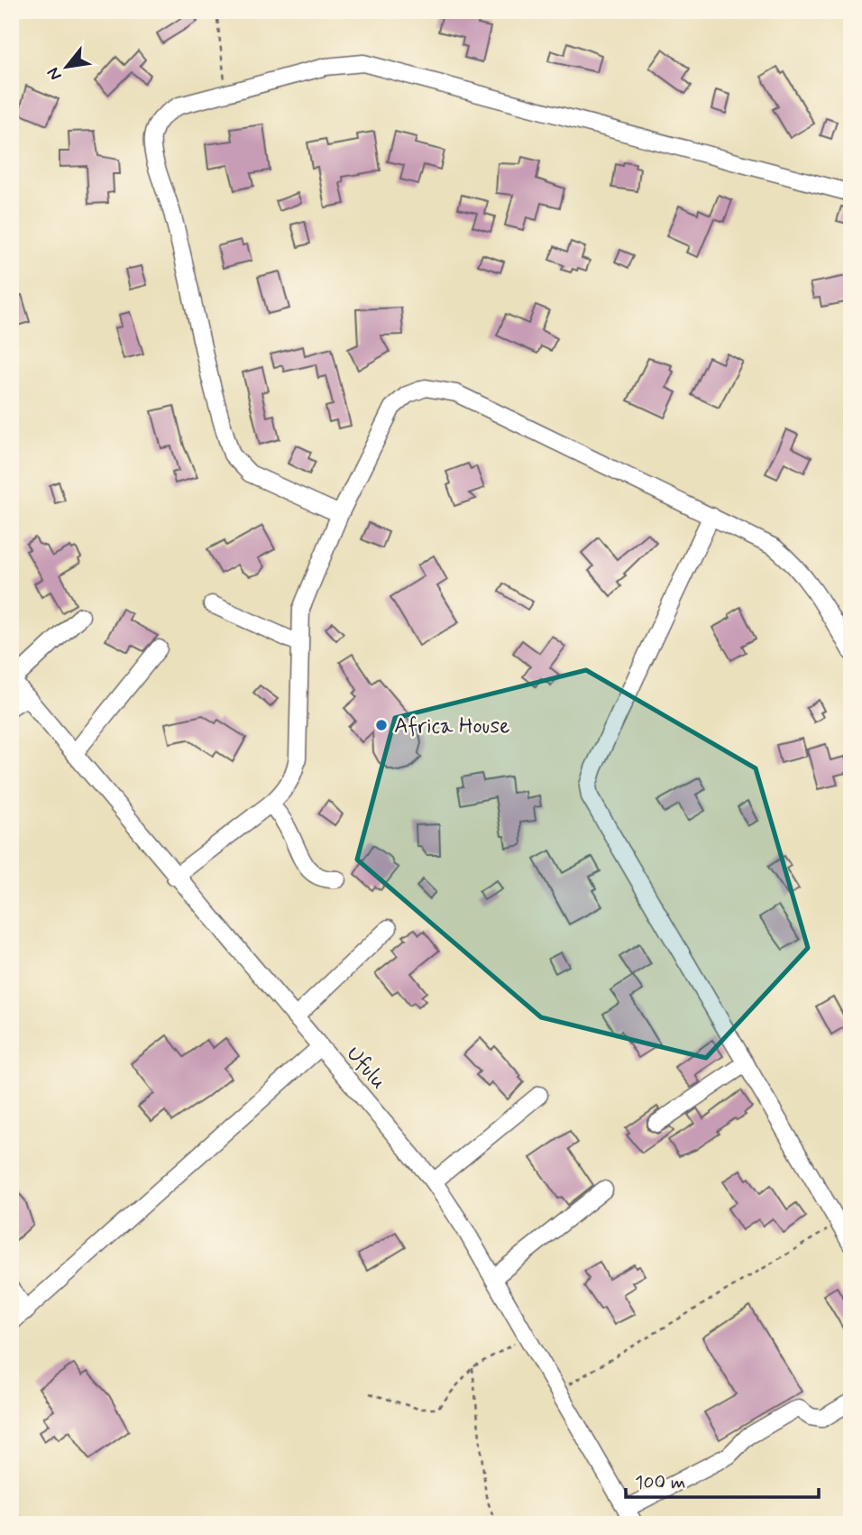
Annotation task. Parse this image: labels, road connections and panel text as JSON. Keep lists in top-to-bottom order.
{
  "streets": {
    "street": ["Ufulu"]
  },
  "places": ["Africa House"],
  "scale_bar": "100 m",
  "north": "bottom left"
}
